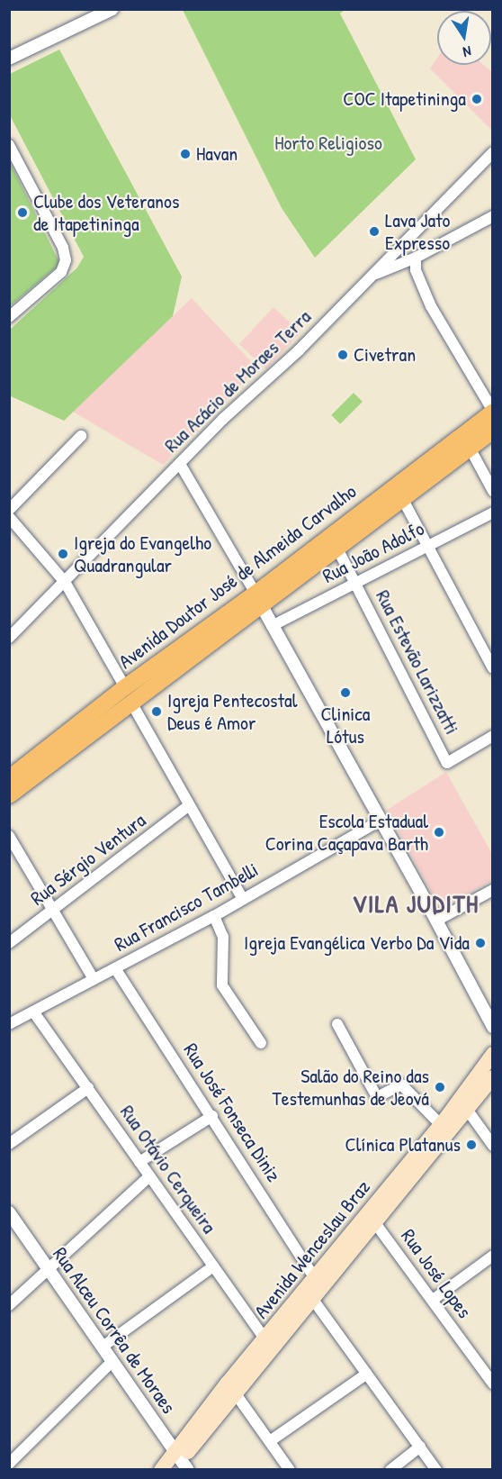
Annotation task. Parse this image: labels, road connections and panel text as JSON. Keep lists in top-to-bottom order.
{
  "streets": {
    "main road": ["Avenida Doutor José de Almeida Carvalho", "Avenida Wenceslau Braz"],
    "street": [
      "Rua Acácio de Moraes Terra",
      "Rua João Adolfo",
      "Rua Estevão Larizzatti",
      "Rua Sérgio Ventura",
      "Rua Francisco Tambelli",
      "Rua José Fonseca Diniz",
      "Rua Otávio Cerqueira",
      "Rua José Lopes",
      "Rua Alceu Corrêa de Moraes"
    ]
  },
  "crossings": [
    ["Rua João Adolfo", "Rua Estevão Larizzatti"],
    ["Avenida Doutor José de Almeida Carvalho", "Rua Estevão Larizzatti"],
    ["Rua Francisco Tambelli", "Rua José Fonseca Diniz"],
    ["Rua Francisco Tambelli", "Rua Otávio Cerqueira"],
    ["Rua José Fonseca Diniz", "Avenida Wenceslau Braz"],
    ["Rua Otávio Cerqueira", "Avenida Wenceslau Braz"],
    ["Avenida Wenceslau Braz", "Rua José Lopes"],
    ["Avenida Wenceslau Braz", "Rua Alceu Corrêa de Moraes"]
  ],
  "districts": ["VILA JUDITH"],
  "parks": ["Horto Religioso"],
  "places": [
    "COC Itapetininga",
    "Havan",
    "Clube dos Veteranos de Itapetininga",
    "Lava Jato Expresso",
    "Civetran",
    "Igreja do Evangelho Quadrangular",
    "Clinica Lótus",
    "Igreja Pentecostal Deus é Amor",
    "Escola Estadual Corina Caçapava Barth",
    "Igreja Evangélica Verbo Da Vida",
    "Salão do Reino das Testemunhas de Jeová",
    "Clínica Platanus"
  ],
  "north": "bottom"
}
